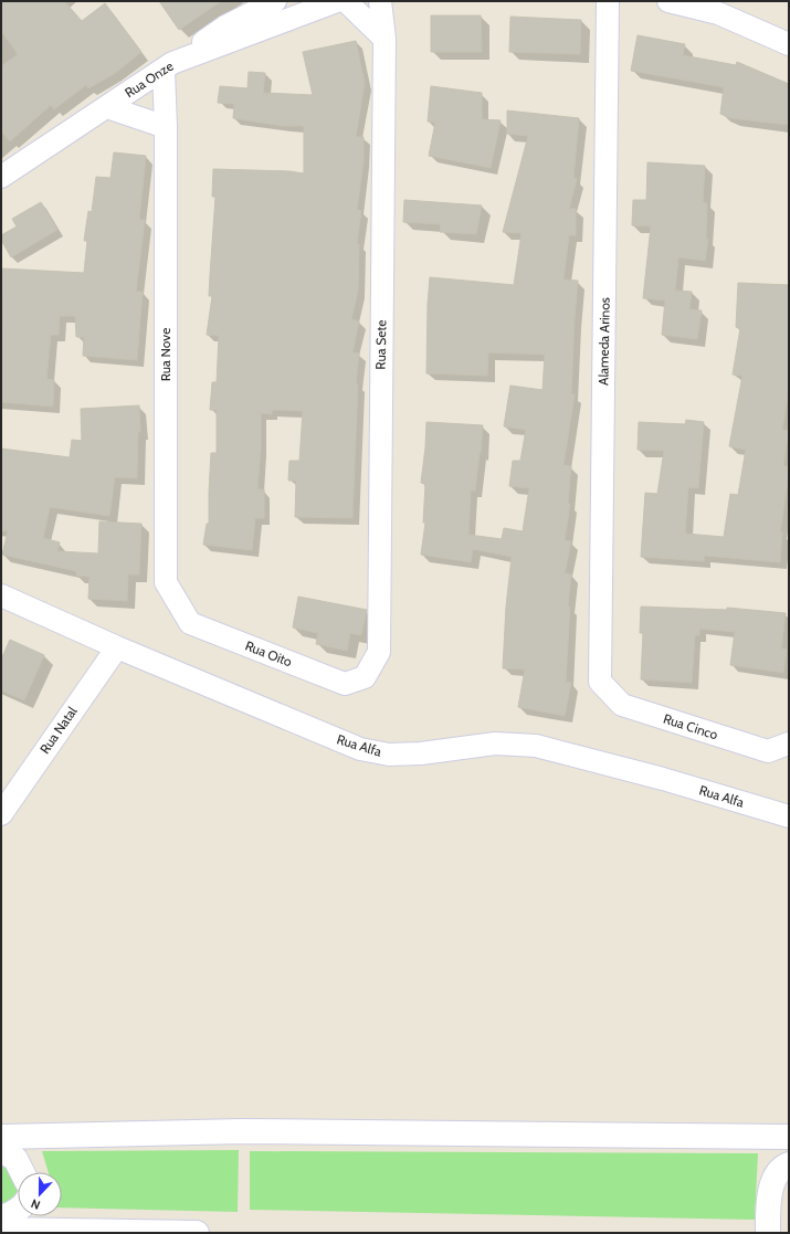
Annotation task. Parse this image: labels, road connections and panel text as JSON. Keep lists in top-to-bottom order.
{
  "streets": {
    "street": [
      "Rua Onze",
      "Alameda Arinos",
      "Rua Sete",
      "Rua Nove",
      "Rua Oito",
      "Rua Cinco",
      "Rua Natal",
      "Rua Alfa"
    ]
  },
  "crossings": [
    ["Rua Onze", "Rua Nove"],
    ["Alameda Arinos", "Rua Cinco"],
    ["Rua Sete", "Rua Oito"],
    ["Rua Nove", "Rua Oito"],
    ["Rua Natal", "Rua Alfa"]
  ],
  "north": "bottom"
}
